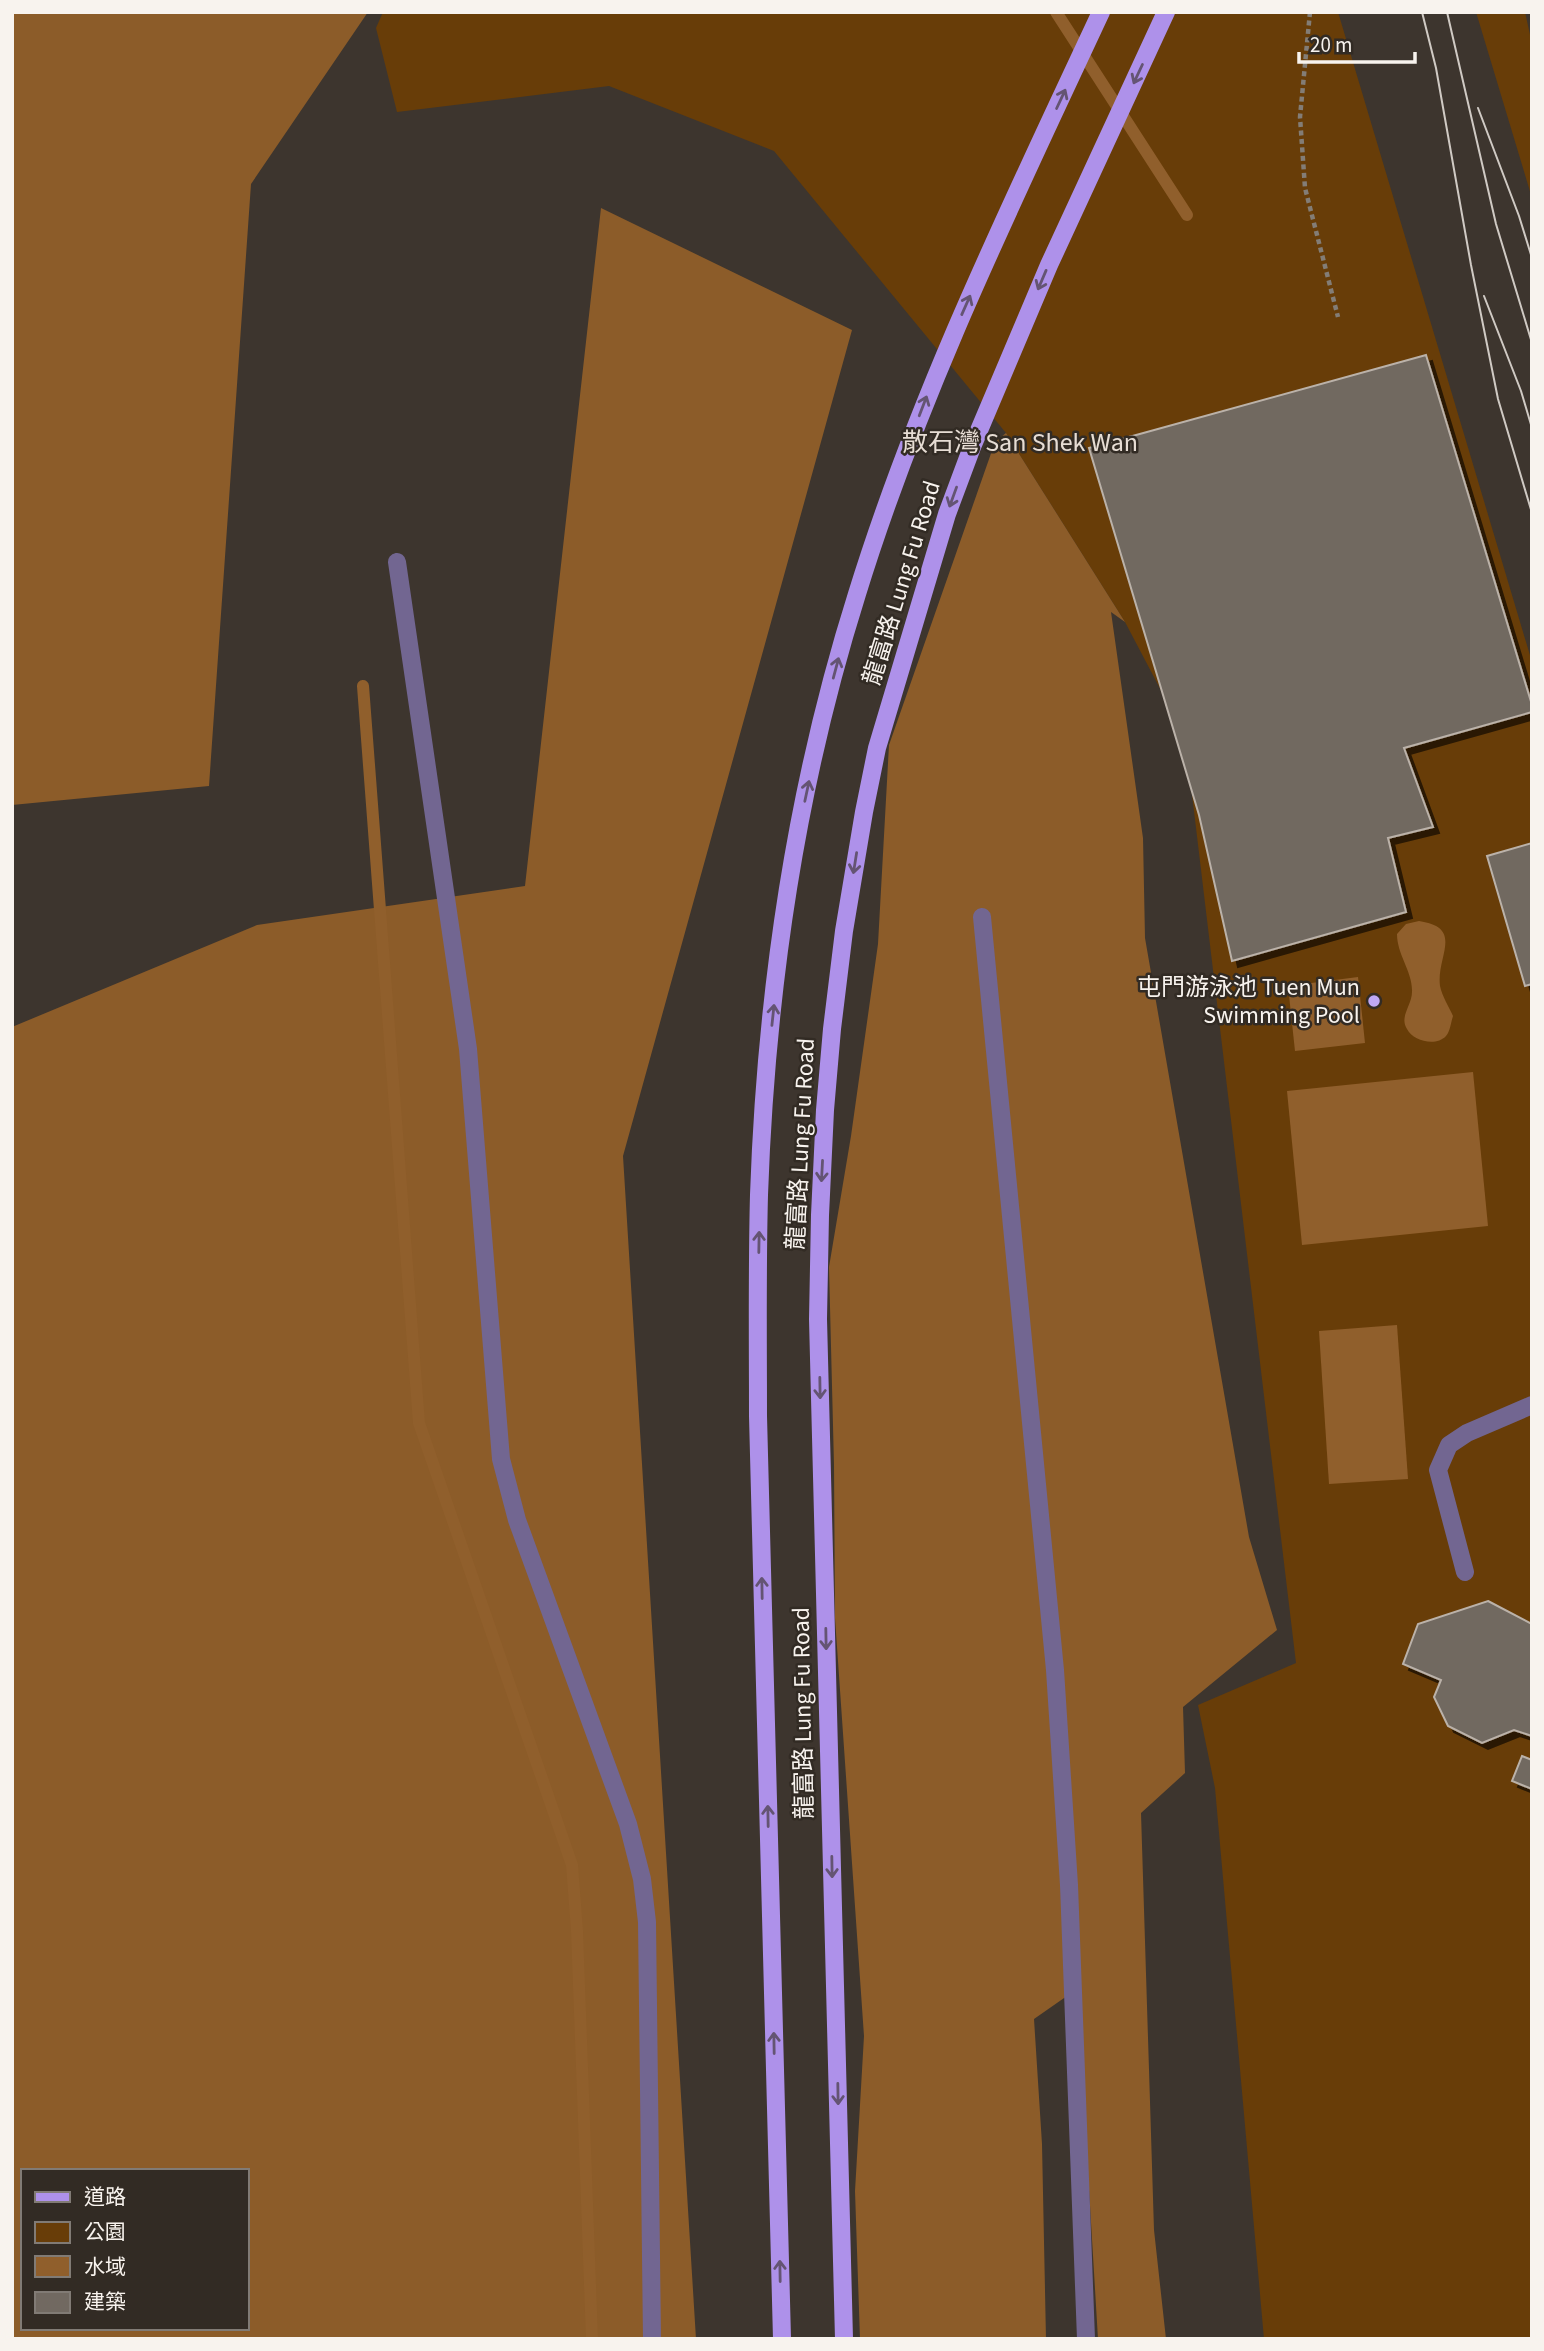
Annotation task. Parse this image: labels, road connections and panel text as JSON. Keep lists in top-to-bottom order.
{
  "streets": {
    "main road": ["龍富路 Lung Fu Road"]
  },
  "districts": ["散石灣 San Shek Wan"],
  "places": ["屯門游泳池 Tuen Mun Swimming Pool"],
  "legend": [
    "道路",
    "公園",
    "水域",
    "建築"
  ],
  "scale_bar": "20 m"
}
